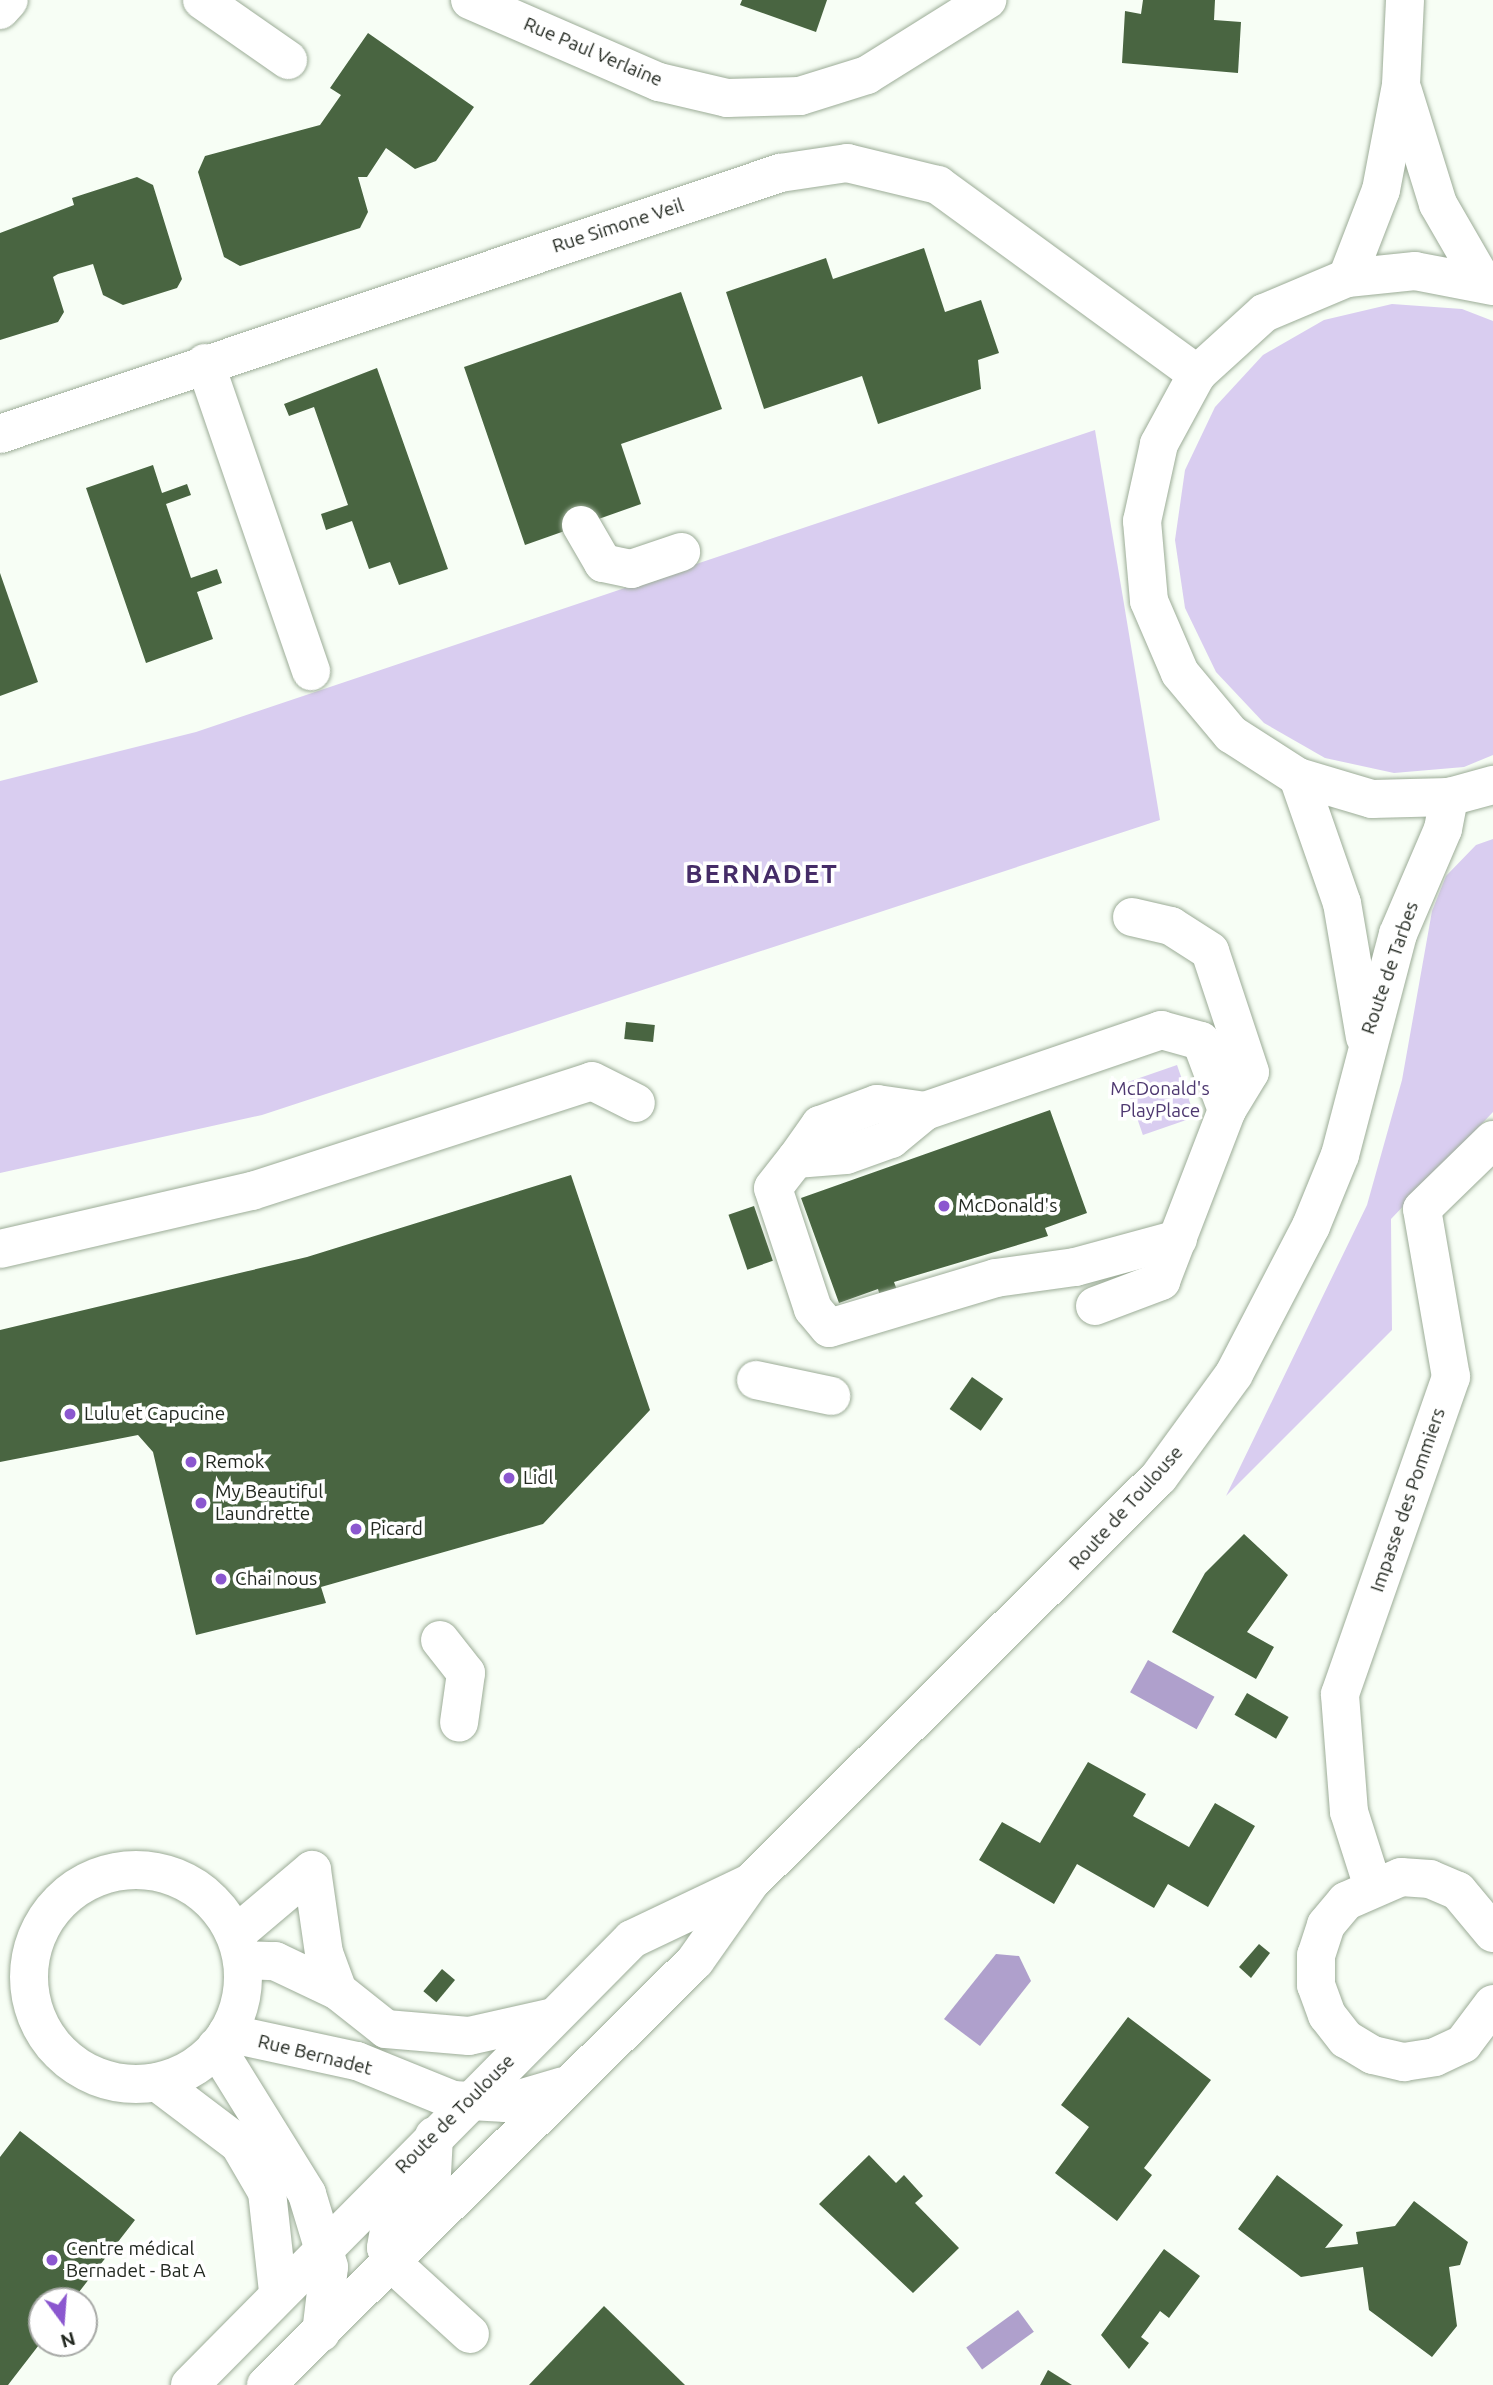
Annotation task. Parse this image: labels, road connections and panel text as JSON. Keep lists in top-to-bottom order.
{
  "streets": {
    "main road": [
      "Rue Paul Verlaine",
      "Rue Simone Veil",
      "Route de Tarbes",
      "Impasse des Pommiers",
      "Route de Toulouse",
      "Rue Bernadet"
    ]
  },
  "crossings": [
    ["Route de Tarbes", "Route de Toulouse"],
    ["Route de Toulouse", "Rue Bernadet"]
  ],
  "districts": ["BERNADET"],
  "parks": ["McDonald's PlayPlace"],
  "places": [
    "McDonald's",
    "Lulu et Capucine",
    "Remok",
    "Lidl",
    "My Beautiful Laundrette",
    "Picard",
    "Chai nous",
    "Centre médical Bernadet - Bat A"
  ],
  "north": "bottom"
}
